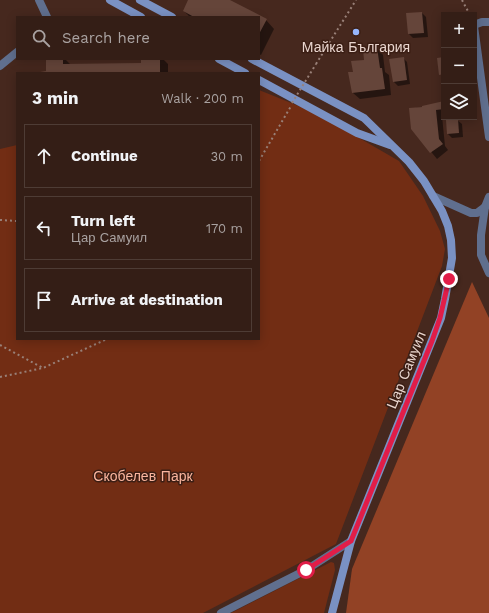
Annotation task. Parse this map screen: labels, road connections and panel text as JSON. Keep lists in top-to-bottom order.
{
  "streets": {
    "street": ["Цар Самуил"]
  },
  "parks": ["Скобелев Парк"],
  "places": ["Майка България"],
  "page": {
    "map_buttons": ["+", "−"],
    "search": "Search here",
    "heading": ["3 min", "Walk · 200 m"],
    "list": [
      ["Continue", "30 m"],
      ["Turn left", "Цар Самуил", "170 m"],
      "Arrive at destination"
    ]
  }
}
